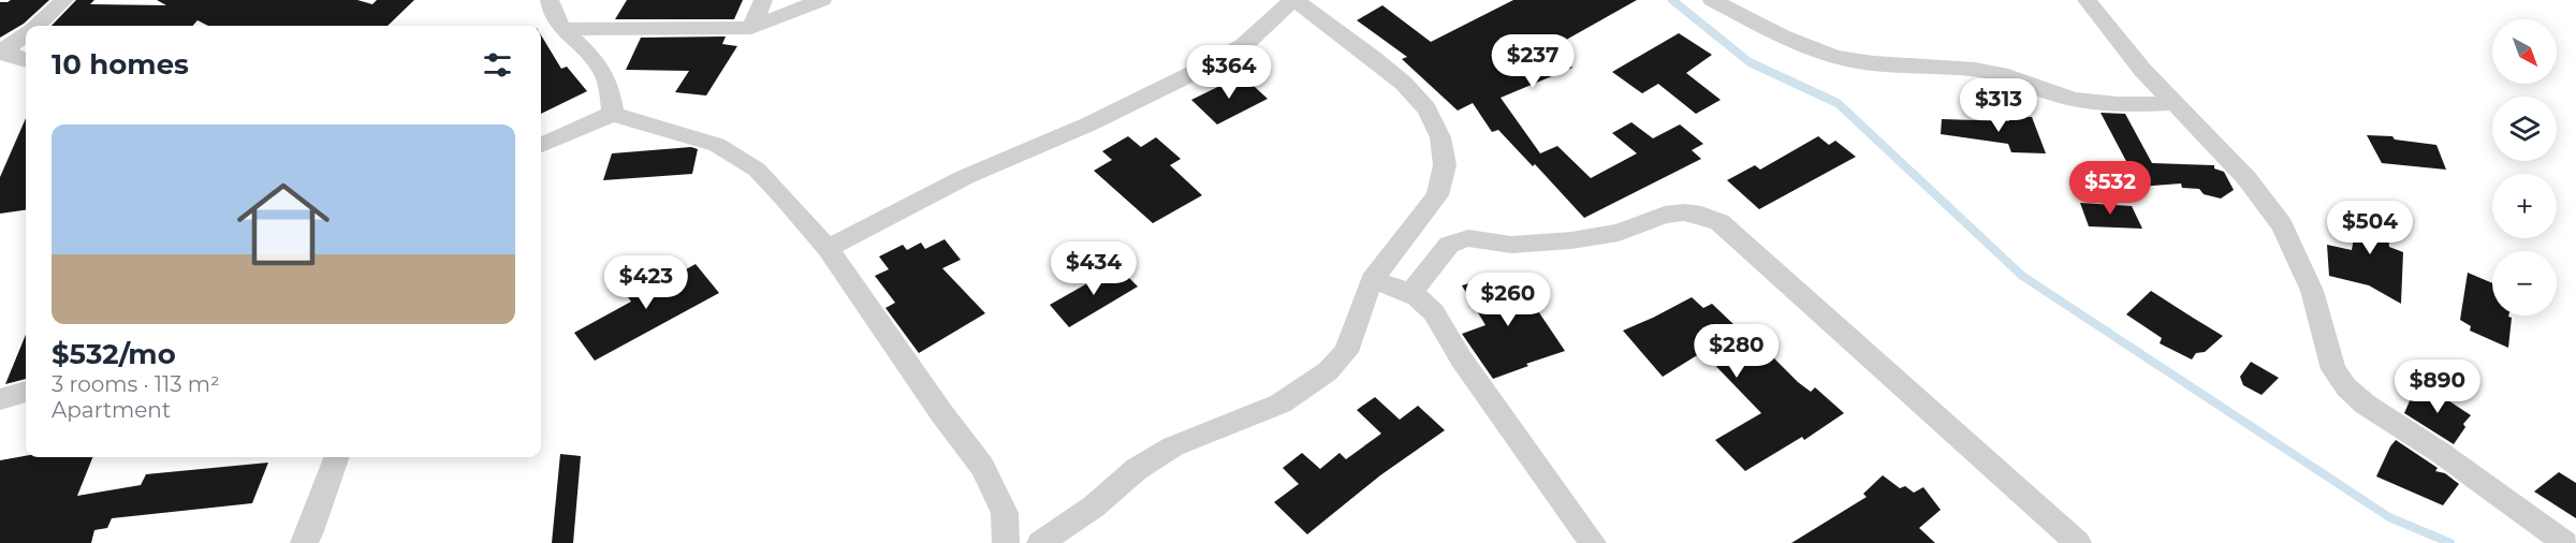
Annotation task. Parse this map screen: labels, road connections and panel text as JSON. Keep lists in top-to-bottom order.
{
  "north": "bottom right",
  "page": {
    "map_buttons": ["+", "−"],
    "heading": "10 homes",
    "price": [
      "$237",
      "$364",
      "$313",
      "$532",
      "$504",
      "$434",
      "$423",
      "$260",
      "$280",
      "$890"
    ],
    "list": [
      {
        "name": "$532/mo",
        "note": "3 rooms · 113 m² · Apartment"
      }
    ]
  }
}
